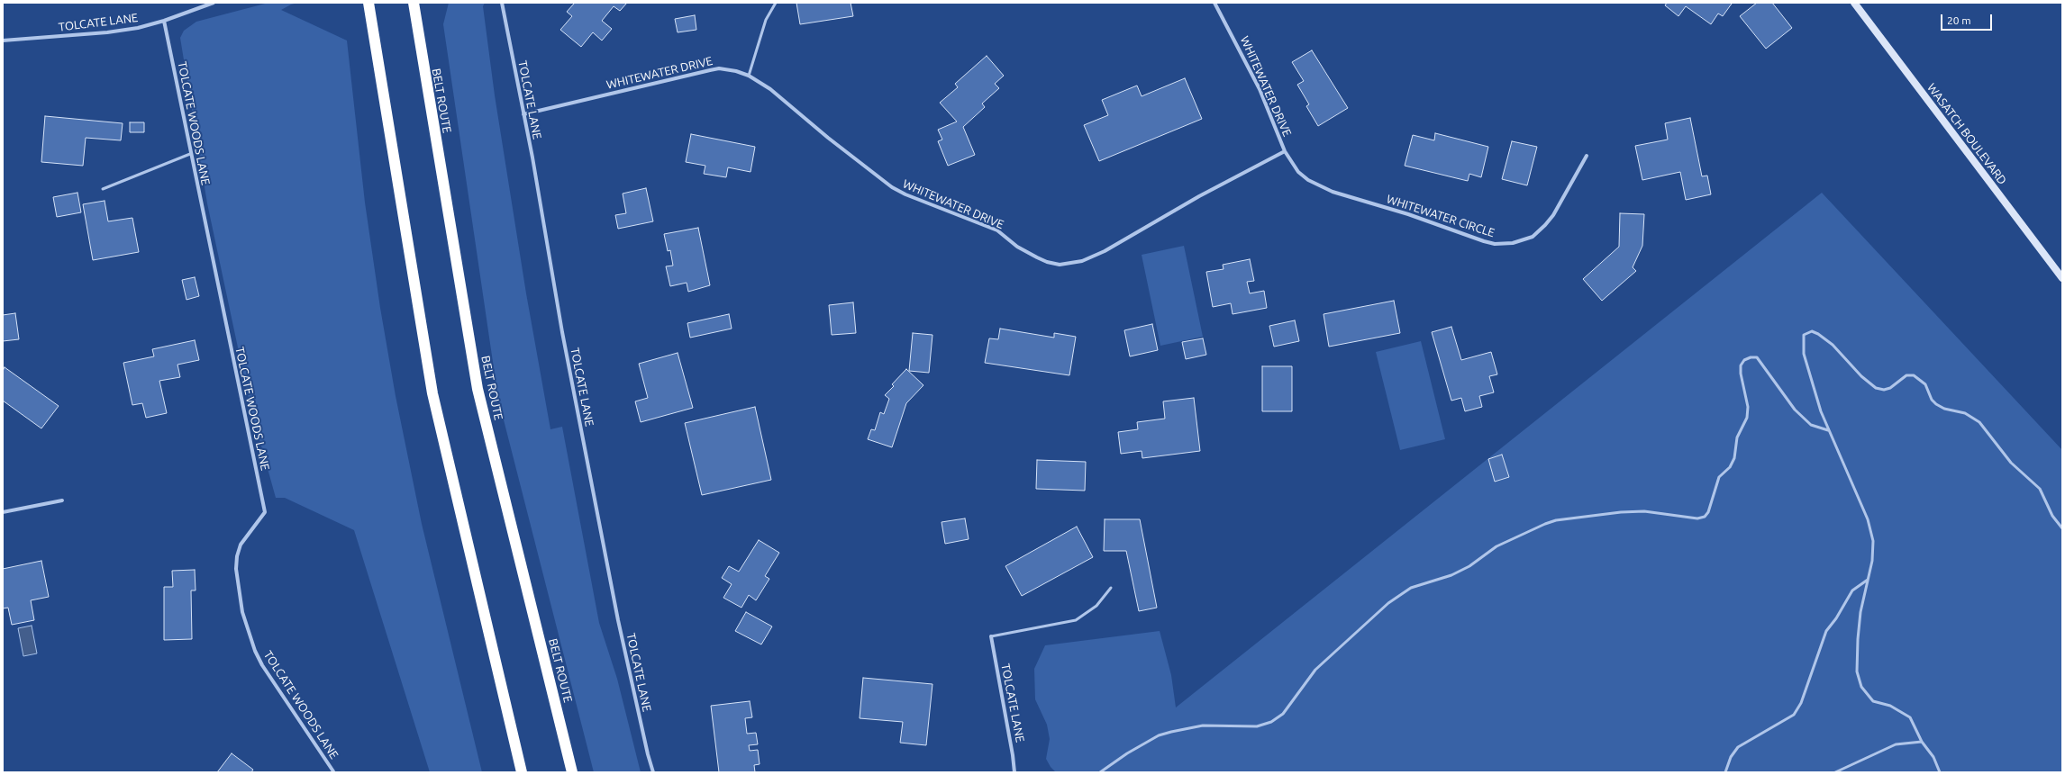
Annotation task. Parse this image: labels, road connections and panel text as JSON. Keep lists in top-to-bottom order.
{
  "streets": {
    "highway": ["BELT ROUTE"],
    "street": [
      "TOLCATE LANE",
      "WHITEWATER DRIVE",
      "TOLCATE WOODS LANE",
      "WASATCH BOULEVARD",
      "WHITEWATER CIRCLE"
    ]
  },
  "crossings": [
    ["TOLCATE LANE", "WHITEWATER DRIVE"],
    ["TOLCATE LANE", "TOLCATE WOODS LANE"],
    ["WHITEWATER DRIVE", "WHITEWATER CIRCLE"]
  ],
  "scale_bar": "20 m"
}
